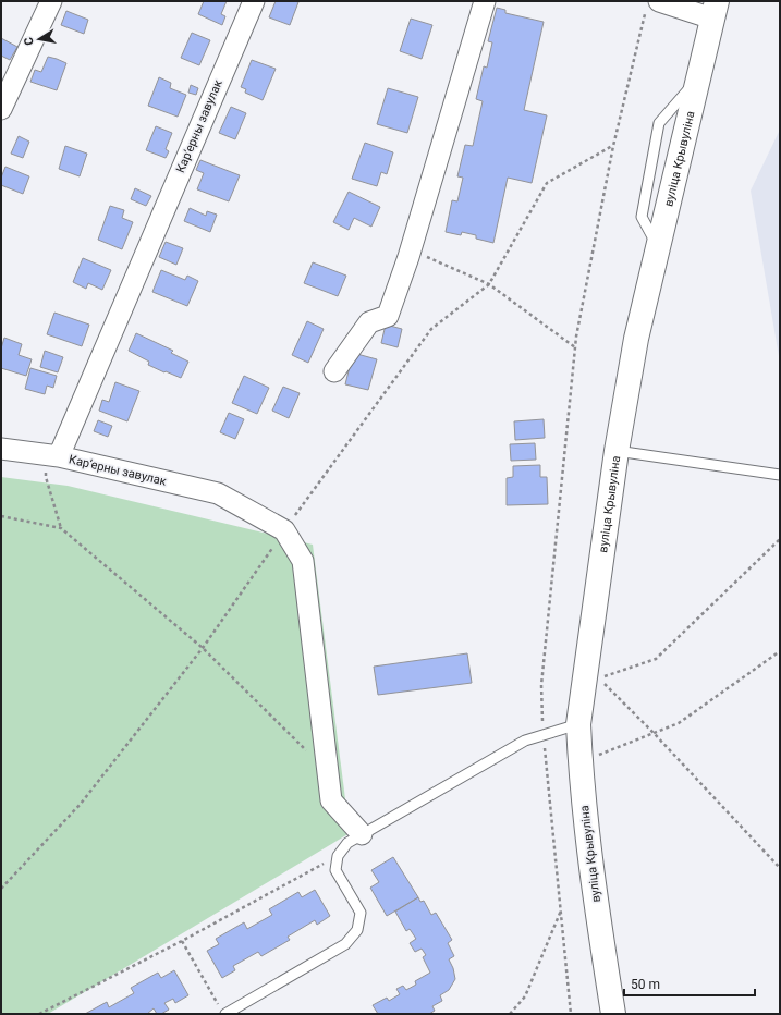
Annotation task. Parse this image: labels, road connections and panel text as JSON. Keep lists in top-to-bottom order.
{
  "streets": {
    "main road": ["вуліца Крывуліна"],
    "street": ["Карʼерны завулак"]
  },
  "scale_bar": "50 m",
  "north": "left"
}
